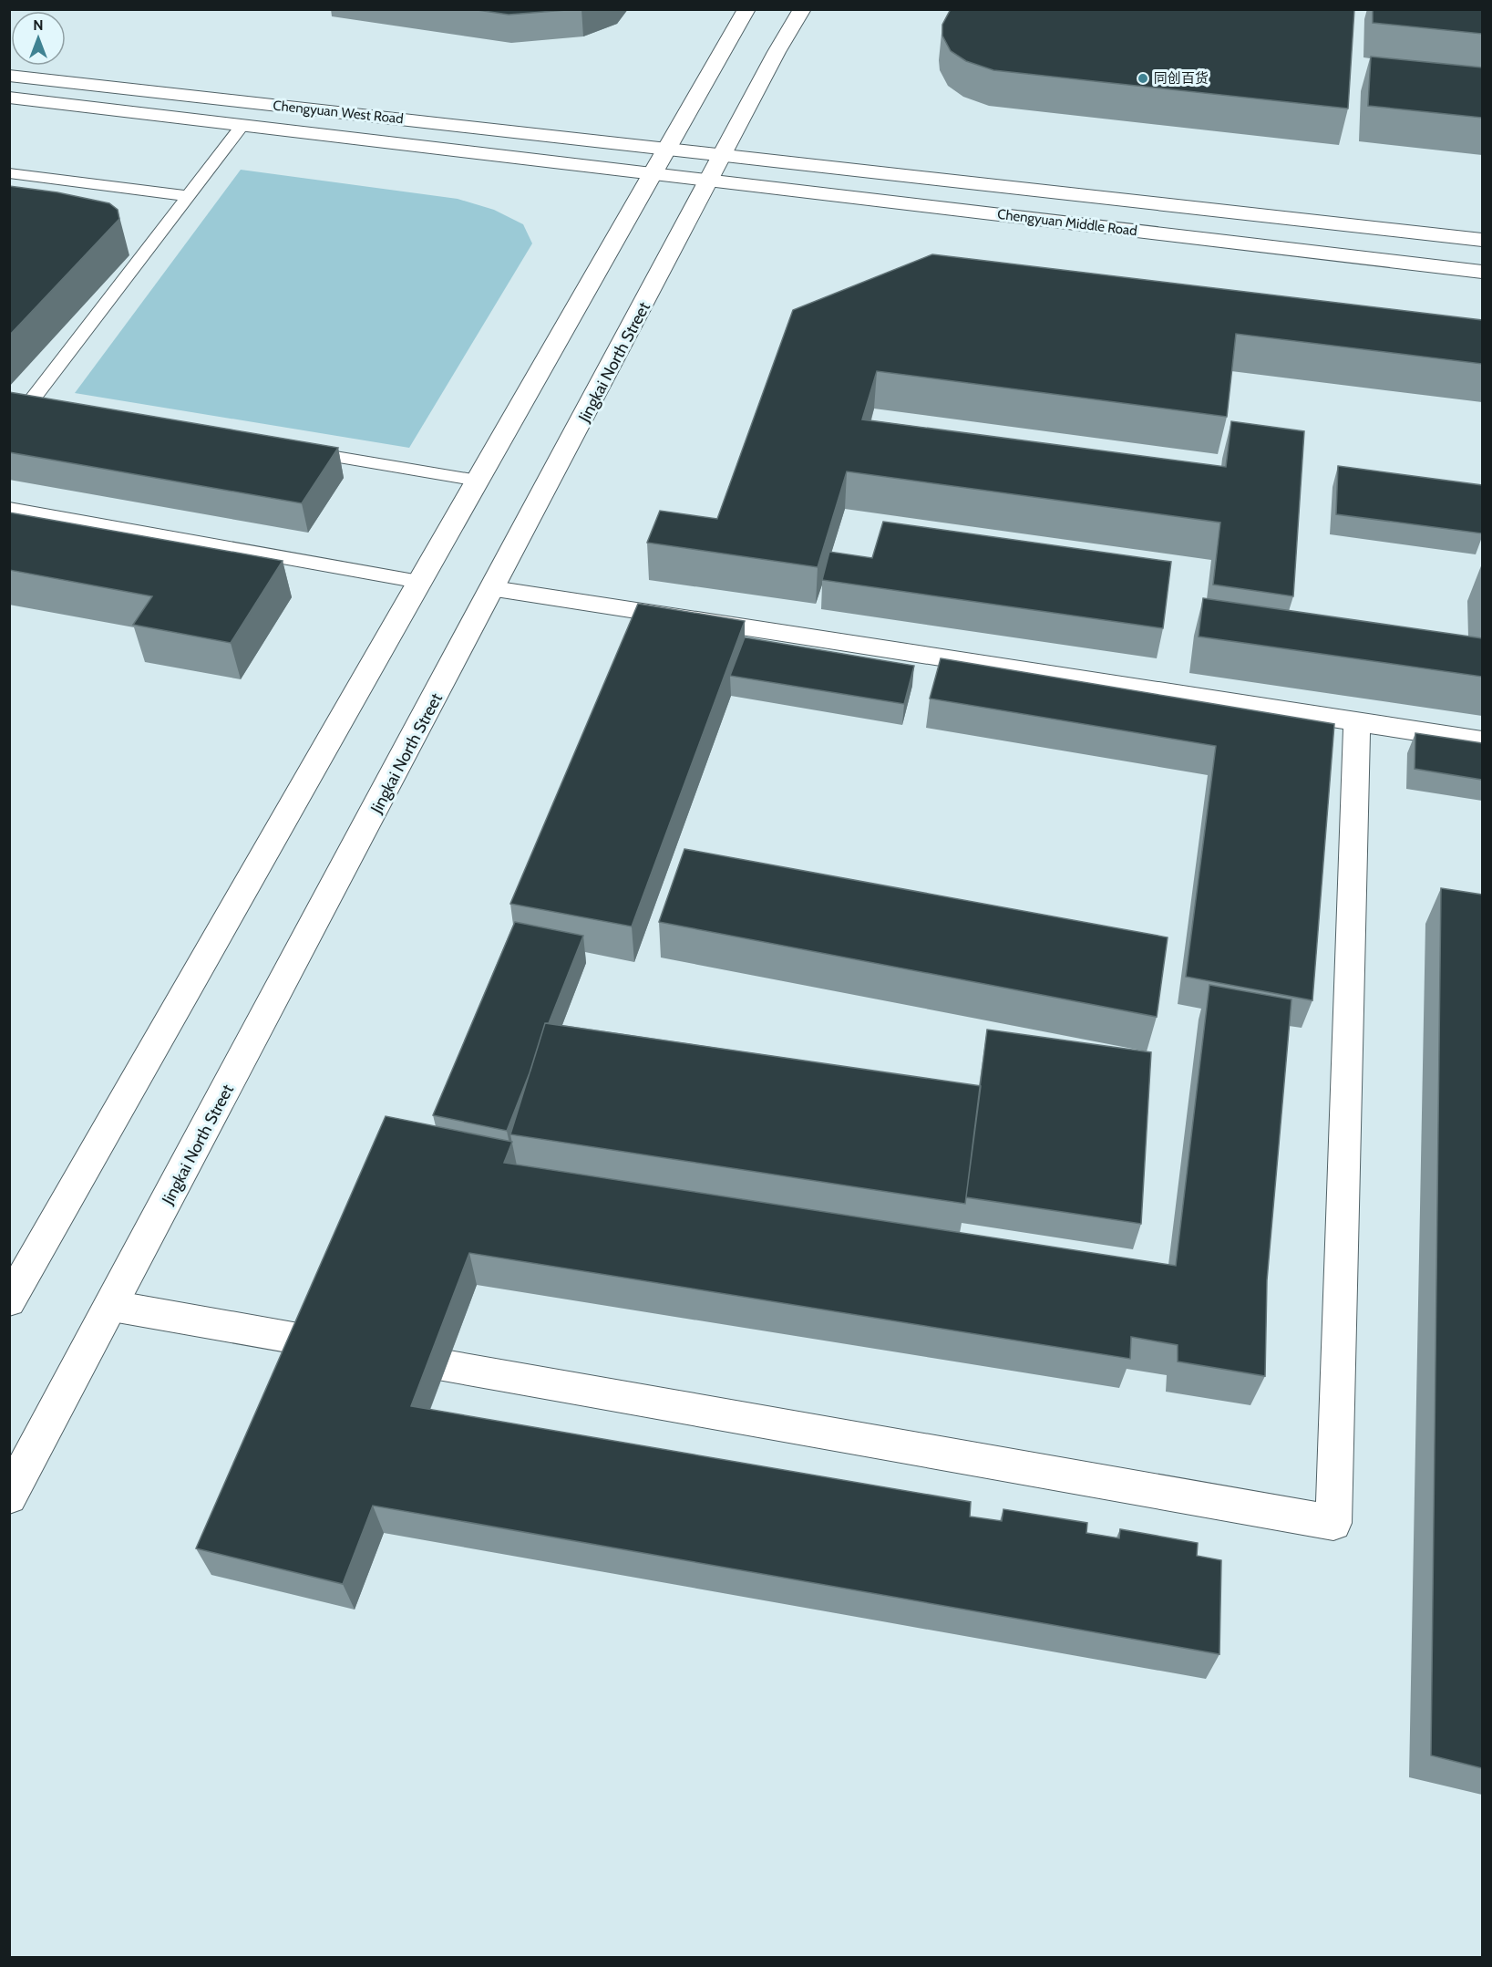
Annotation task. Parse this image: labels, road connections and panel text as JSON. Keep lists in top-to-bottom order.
{
  "streets": {
    "main road": ["Chengyuan West Road", "Chengyuan Middle Road", "Jingkai North Street"]
  },
  "crossings": [
    ["Chengyuan West Road", "Chengyuan Middle Road"],
    ["Chengyuan Middle Road", "Jingkai North Street"]
  ],
  "places": ["同创百货"],
  "north": "top"
}
